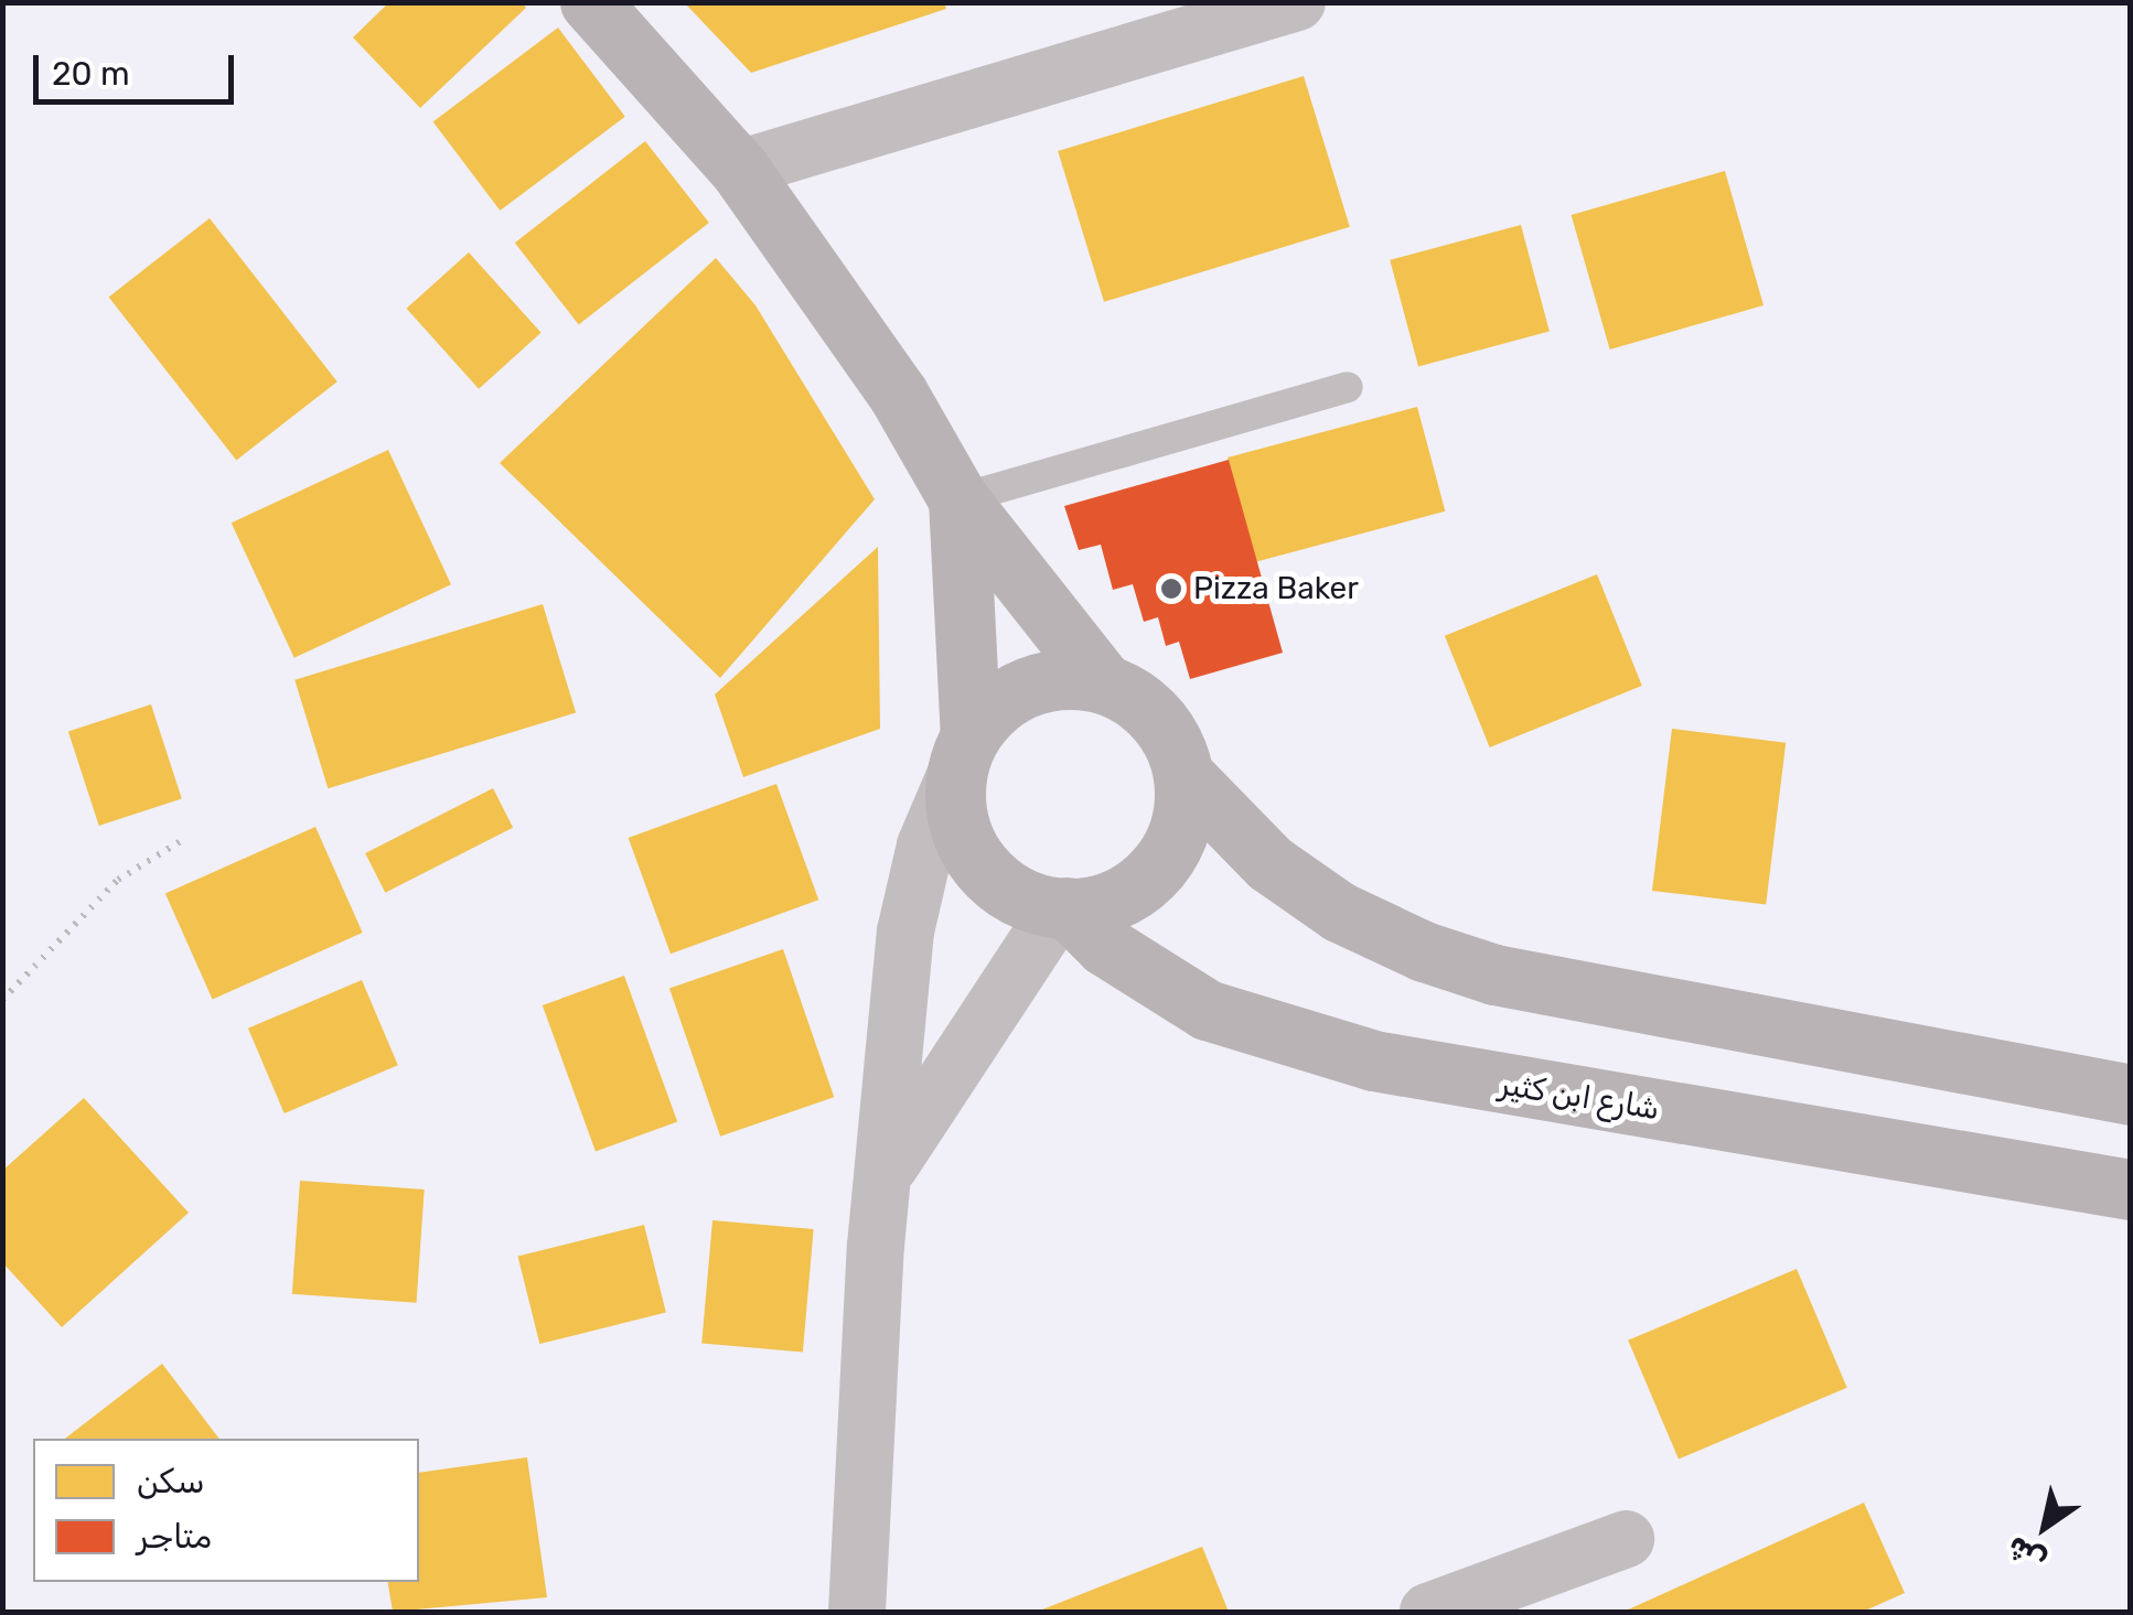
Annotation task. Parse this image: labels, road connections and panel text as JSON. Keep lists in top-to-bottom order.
{
  "streets": {
    "street": ["شارع ابن كثير"]
  },
  "places": ["Pizza Baker"],
  "legend": ["سكن", "متاجر"],
  "scale_bar": "20 m",
  "north": "bottom left"
}
